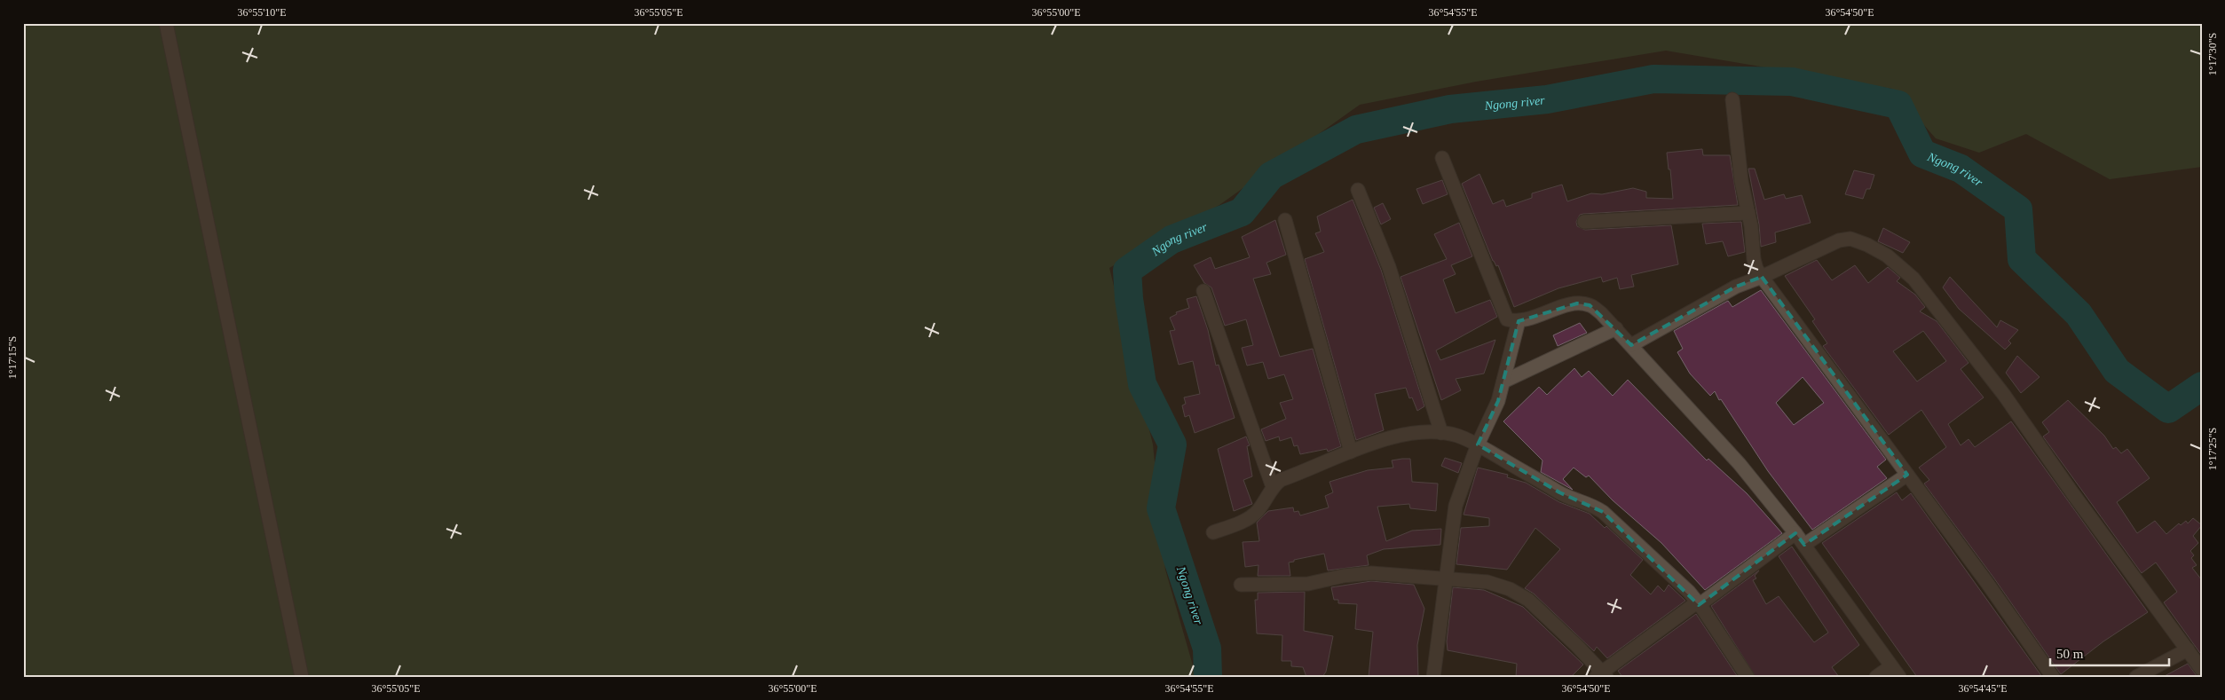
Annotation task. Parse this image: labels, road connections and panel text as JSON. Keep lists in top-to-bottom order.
{
  "water": ["Ngong river"],
  "scale_bar": "50 m",
  "coordinates": [
    "36°55'10\"E",
    "36°55'05\"E",
    "36°55'00\"E",
    "36°54'55\"E",
    "36°54'50\"E",
    "1°17'30\"S",
    "1°17'15\"S",
    "1°17'25\"S",
    "36°54'45\"E"
  ]
}
